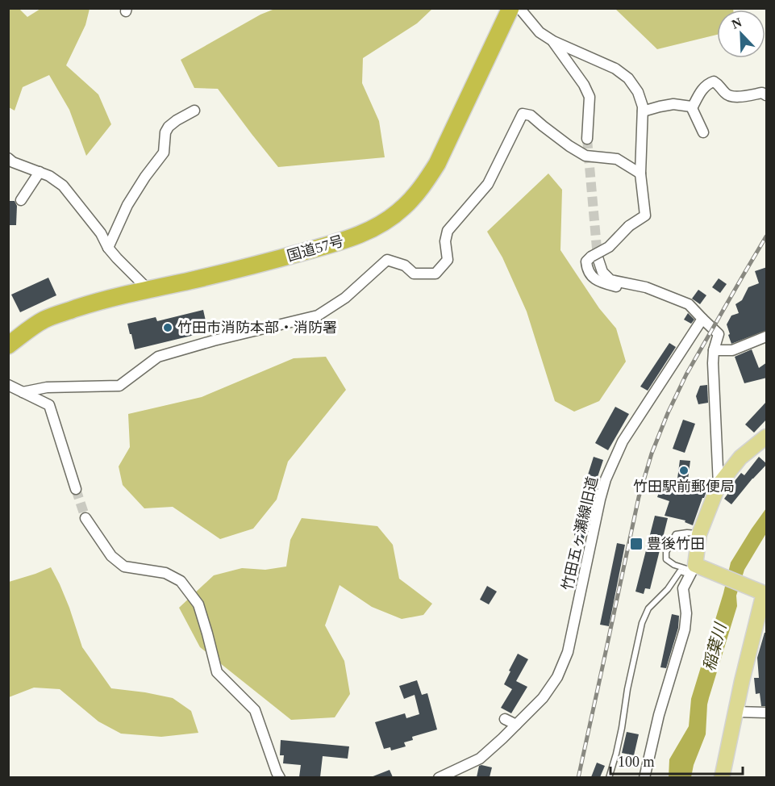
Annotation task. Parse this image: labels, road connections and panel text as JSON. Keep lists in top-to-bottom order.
{
  "streets": {
    "highway": ["国道57号"],
    "street": ["竹田五ヶ瀬線旧道"]
  },
  "water": ["稲葉川"],
  "places": {
    "other": ["竹田市消防本部・消防署", "竹田駅前郵便局"],
    "transit": ["豊後竹田"]
  },
  "scale_bar": "100 m",
  "north": "top left"
}
